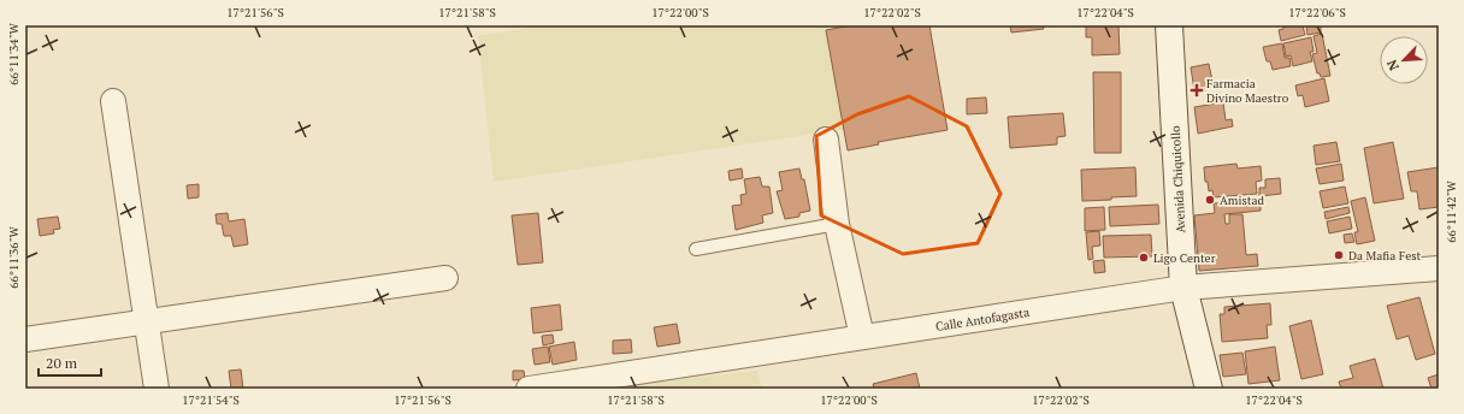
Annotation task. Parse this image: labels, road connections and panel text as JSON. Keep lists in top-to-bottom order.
{
  "streets": {
    "main road": ["Avenida Chiquicollo"],
    "street": ["Calle Antofagasta"]
  },
  "crossings": [
    ["Avenida Chiquicollo", "Calle Antofagasta"]
  ],
  "places": {
    "health": ["Farmacia Divino Maestro"],
    "other": ["Amistad", "Da Mafia Fest", "Ligo Center"]
  },
  "scale_bar": "20 m",
  "north": "bottom left",
  "coordinates": [
    "17°21'56\"S",
    "17°21'58\"S",
    "17°22'00\"S",
    "17°22'02\"S",
    "17°22'04\"S",
    "17°22'06\"S",
    "66°11'34\"W",
    "66°11'42\"W",
    "66°11'36\"W",
    "17°21'54\"S"
  ]
}
